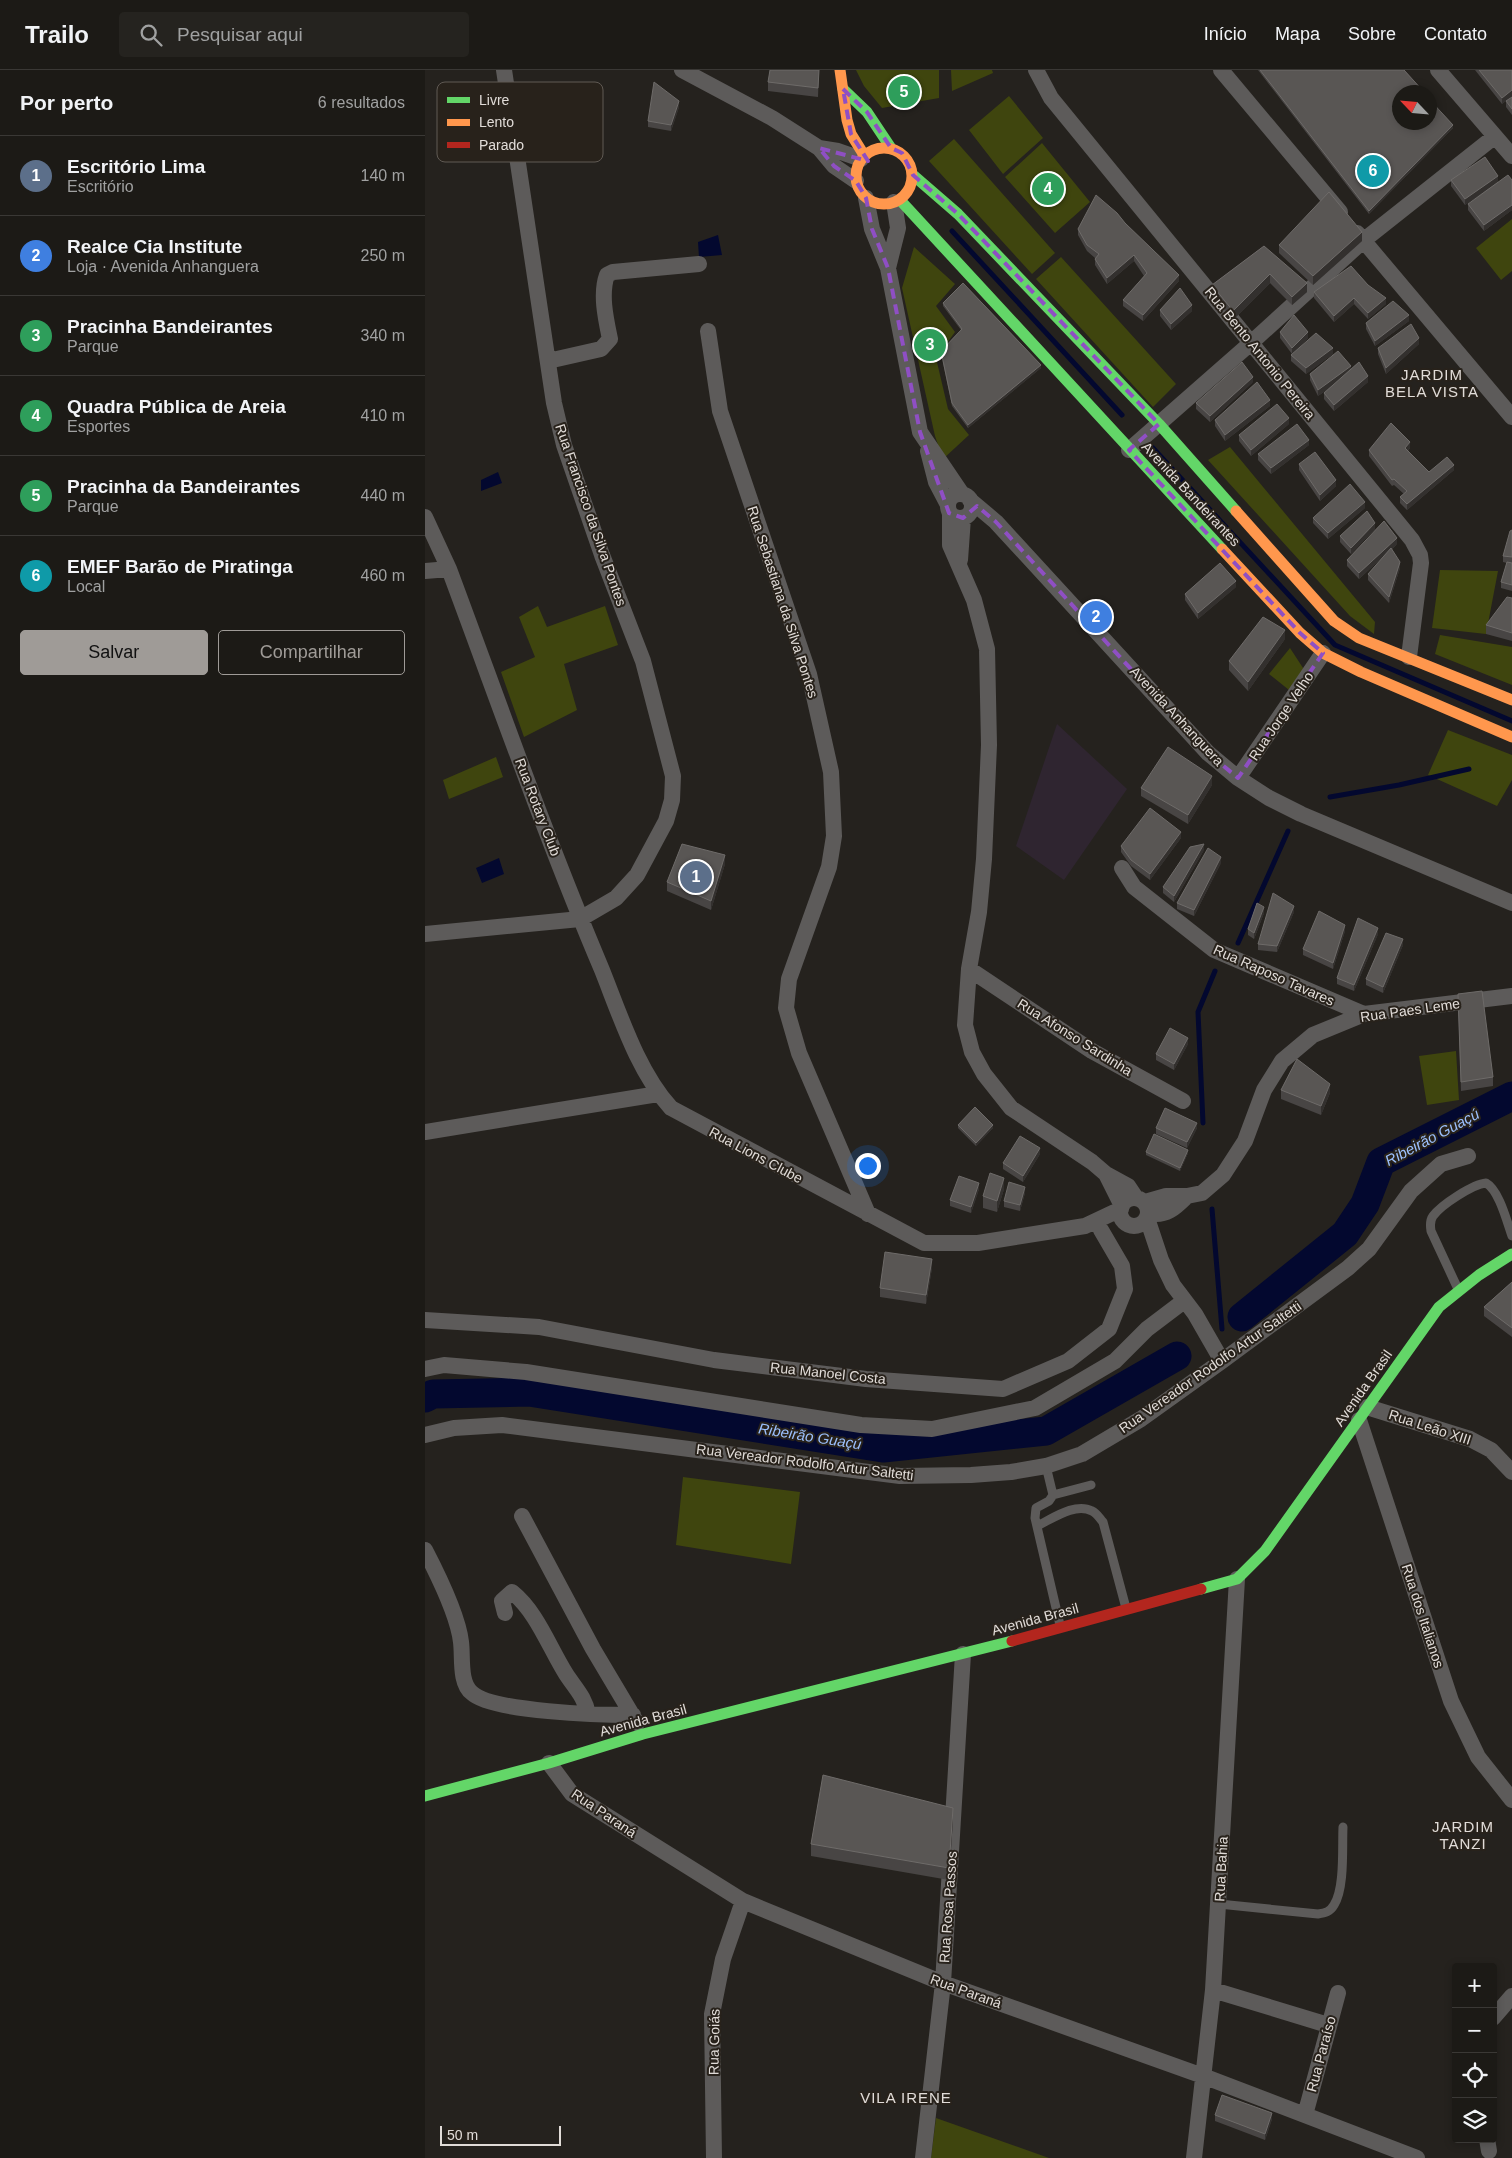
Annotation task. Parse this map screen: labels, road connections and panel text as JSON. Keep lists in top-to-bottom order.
{
  "streets": {
    "street": [
      "Rua Bento Antonio Pereira",
      "Avenida Bandeirantes",
      "Rua Francisco da Silva Pontes",
      "Rua Sebastiana da Silva Pontes",
      "Avenida Anhanguera",
      "Rua Jorge Velho",
      "Rua Rotary Club",
      "Rua Raposo Tavares",
      "Rua Paes Leme",
      "Rua Afonso Sardinha",
      "Rua Lions Clube",
      "Rua Vereador Rodolfo Artur Saltetti",
      "Rua Manoel Costa",
      "Avenida Brasil",
      "Rua Leão XIII",
      "Rua dos Italianos",
      "Rua Paraná",
      "Rua Bahia",
      "Rua Rosa Passos",
      "Rua Goiás",
      "Rua Paraíso"
    ]
  },
  "crossings": [
    ["Rua Bento Antonio Pereira", "Avenida Bandeirantes"],
    ["Avenida Bandeirantes", "Rua Jorge Velho"],
    ["Rua Francisco da Silva Pontes", "Rua Rotary Club"],
    ["Rua Sebastiana da Silva Pontes", "Rua Lions Clube"],
    ["Avenida Anhanguera", "Rua Jorge Velho"],
    ["Rua Rotary Club", "Rua Lions Clube"],
    ["Rua Raposo Tavares", "Rua Paes Leme"],
    ["Rua Paes Leme", "Rua Lions Clube"],
    ["Rua Lions Clube", "Rua Manoel Costa"],
    ["Avenida Brasil", "Rua Leão XIII"],
    ["Avenida Brasil", "Rua dos Italianos"],
    ["Avenida Brasil", "Rua Paraná"],
    ["Avenida Brasil", "Rua Bahia"],
    ["Avenida Brasil", "Rua Rosa Passos"],
    ["Rua Leão XIII", "Rua dos Italianos"],
    ["Rua Paraná", "Rua Bahia"],
    ["Rua Paraná", "Rua Rosa Passos"],
    ["Rua Paraná", "Rua Goiás"],
    ["Rua Paraná", "Rua Paraíso"]
  ],
  "districts": ["JARDIM BELA VISTA", "JARDIM TANZI", "VILA IRENE"],
  "water": ["Ribeirão Guaçú"],
  "legend": ["Livre", "Lento", "Parado"],
  "scale_bar": "50 m",
  "north": "top left",
  "page": {
    "header": "Trailo",
    "search": "Pesquisar aqui",
    "nav": [
      "Início",
      "Mapa",
      "Sobre",
      "Contato"
    ],
    "heading": ["Por perto", "6 resultados"],
    "pins": [
      "5",
      "6",
      "4",
      "3",
      "2",
      "1"
    ],
    "list": [
      {
        "mark": "1",
        "name": "Escritório Lima",
        "note": "Escritório",
        "value": "140 m"
      },
      {
        "mark": "2",
        "name": "Realce Cia Institute",
        "note": "Loja · Avenida Anhanguera",
        "value": "250 m"
      },
      {
        "mark": "3",
        "name": "Pracinha Bandeirantes",
        "note": "Parque",
        "value": "340 m"
      },
      {
        "mark": "4",
        "name": "Quadra Pública de Areia",
        "note": "Esportes",
        "value": "410 m"
      },
      {
        "mark": "5",
        "name": "Pracinha da Bandeirantes",
        "note": "Parque",
        "value": "440 m"
      },
      {
        "mark": "6",
        "name": "EMEF Barão de Piratinga",
        "note": "Local",
        "value": "460 m"
      }
    ],
    "buttons": ["Salvar", "Compartilhar"],
    "map_buttons": ["+", "−"],
    "scale": "50 m"
  }
}
